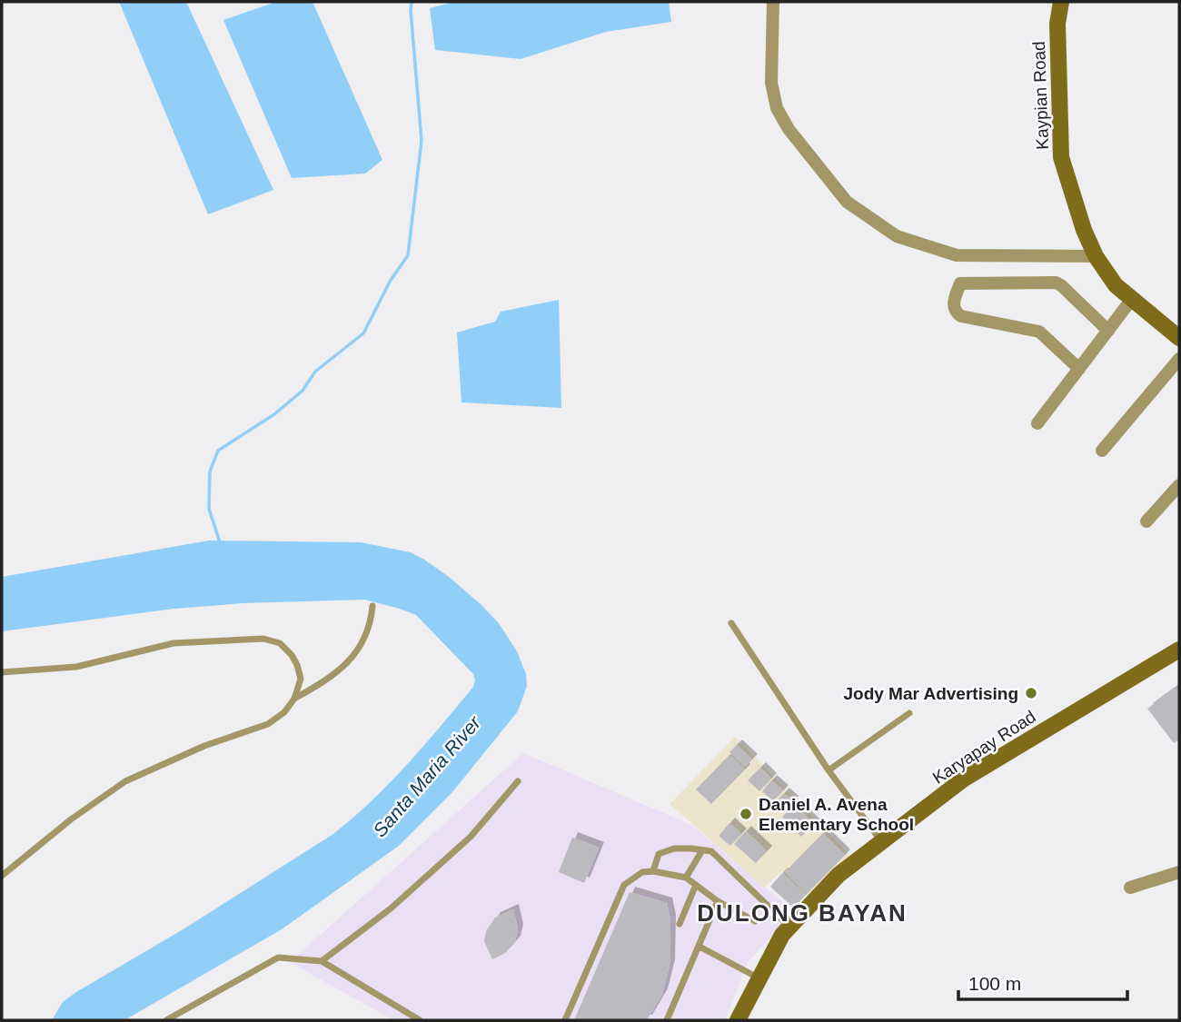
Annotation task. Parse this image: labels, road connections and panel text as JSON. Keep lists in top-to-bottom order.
{
  "streets": {
    "main road": ["Kaypian Road", "Karyapay Road"]
  },
  "districts": ["DULONG BAYAN"],
  "water": ["Santa Maria River"],
  "places": ["Jody Mar Advertising", "Daniel A. Avena Elementary School"],
  "scale_bar": "100 m"
}
